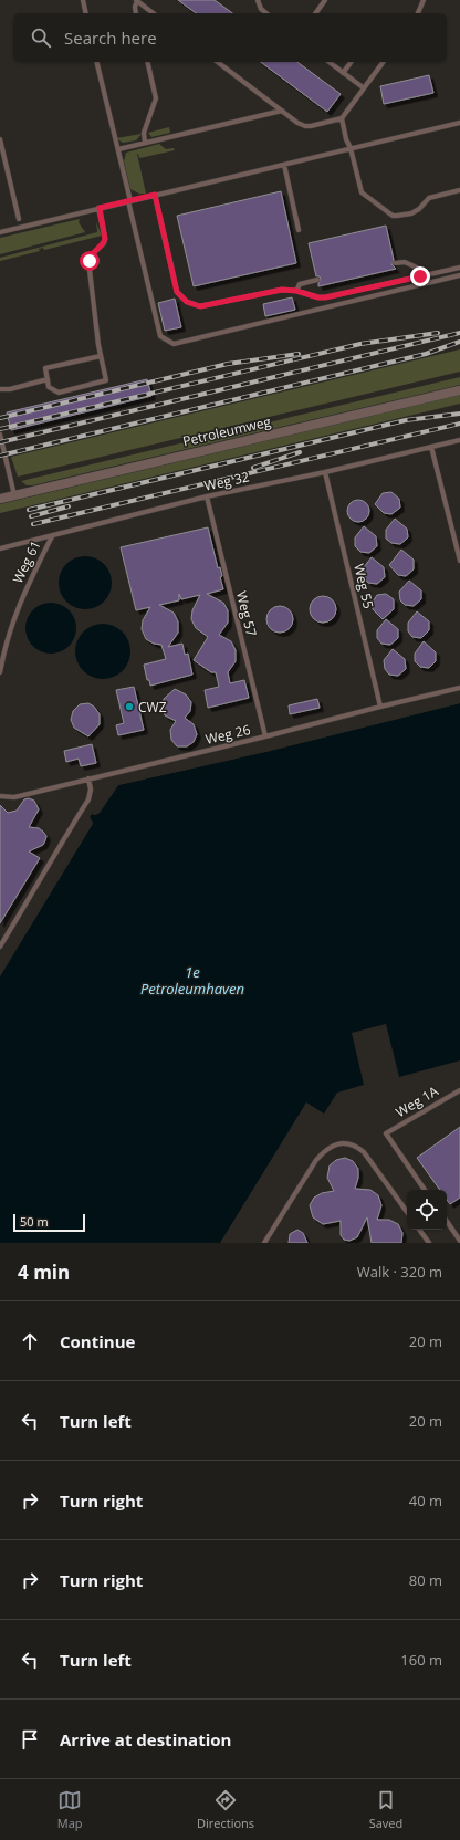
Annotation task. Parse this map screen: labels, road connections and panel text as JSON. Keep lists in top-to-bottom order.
{
  "streets": {
    "street": ["Petroleumweg"],
    "lane": [
      "Weg 32",
      "Weg 61",
      "Weg 55",
      "Weg 57",
      "Weg 26",
      "Weg 1A"
    ]
  },
  "crossings": [
    ["Weg 32", "Weg 61"],
    ["Weg 32", "Weg 55"],
    ["Weg 32", "Weg 57"],
    ["Weg 55", "Weg 26"],
    ["Weg 57", "Weg 26"]
  ],
  "water": ["1e Petroleumhaven"],
  "places": ["CWZ"],
  "scale_bar": "50 m",
  "page": {
    "search": "Search here",
    "scale": "50 m",
    "heading": ["4 min", "Walk · 320 m"],
    "list": [
      ["Continue", "20 m"],
      ["Turn left", "20 m"],
      ["Turn right", "40 m"],
      ["Turn right", "80 m"],
      ["Turn left", "160 m"],
      "Arrive at destination"
    ],
    "nav": ["Map", "Directions", "Saved"]
  }
}
